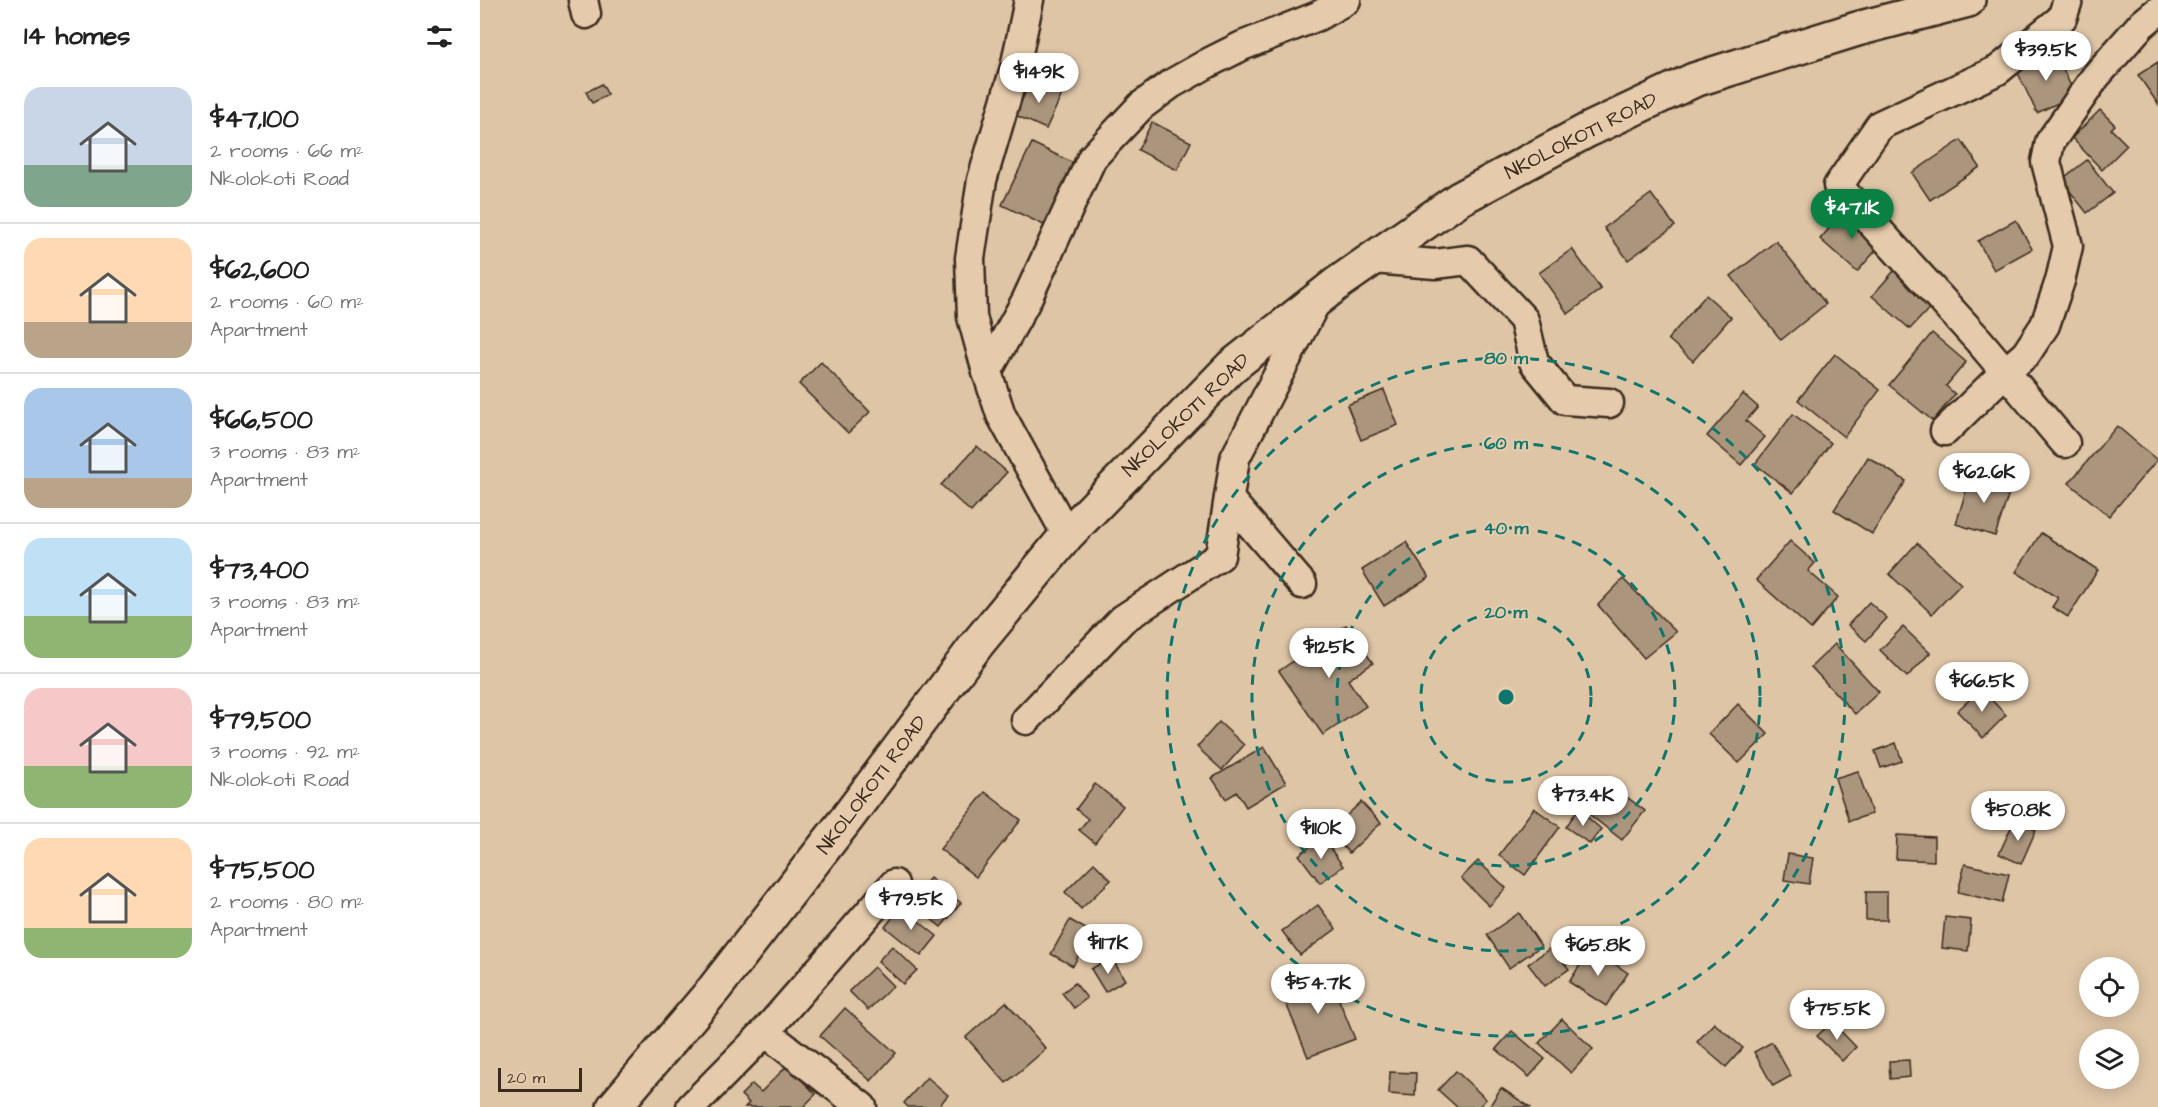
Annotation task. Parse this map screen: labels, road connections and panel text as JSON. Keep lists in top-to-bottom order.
{
  "streets": {
    "main road": ["NKOLOKOTI ROAD"]
  },
  "scale_bar": "20 m",
  "page": {
    "heading": "14 homes",
    "price": [
      "$39.5K",
      "$149K",
      "$47.1K",
      "$62.6K",
      "$125K",
      "$66.5K",
      "$73.4K",
      "$50.8K",
      "$110K",
      "$79.5K",
      "$117K",
      "$65.8K",
      "$54.7K",
      "$75.5K"
    ],
    "list": [
      {
        "name": "$47,100",
        "note": "2 rooms · 66 m² · Nkolokoti Road"
      },
      {
        "name": "$62,600",
        "note": "2 rooms · 60 m² · Apartment"
      },
      {
        "name": "$66,500",
        "note": "3 rooms · 83 m² · Apartment"
      },
      {
        "name": "$73,400",
        "note": "3 rooms · 83 m² · Apartment"
      },
      {
        "name": "$79,500",
        "note": "3 rooms · 92 m² · Nkolokoti Road"
      },
      {
        "name": "$75,500",
        "note": "2 rooms · 80 m² · Apartment"
      }
    ],
    "scale": "20 m"
  },
  "rings": [
    "80 m",
    "60 m",
    "40 m",
    "20 m"
  ]
}
